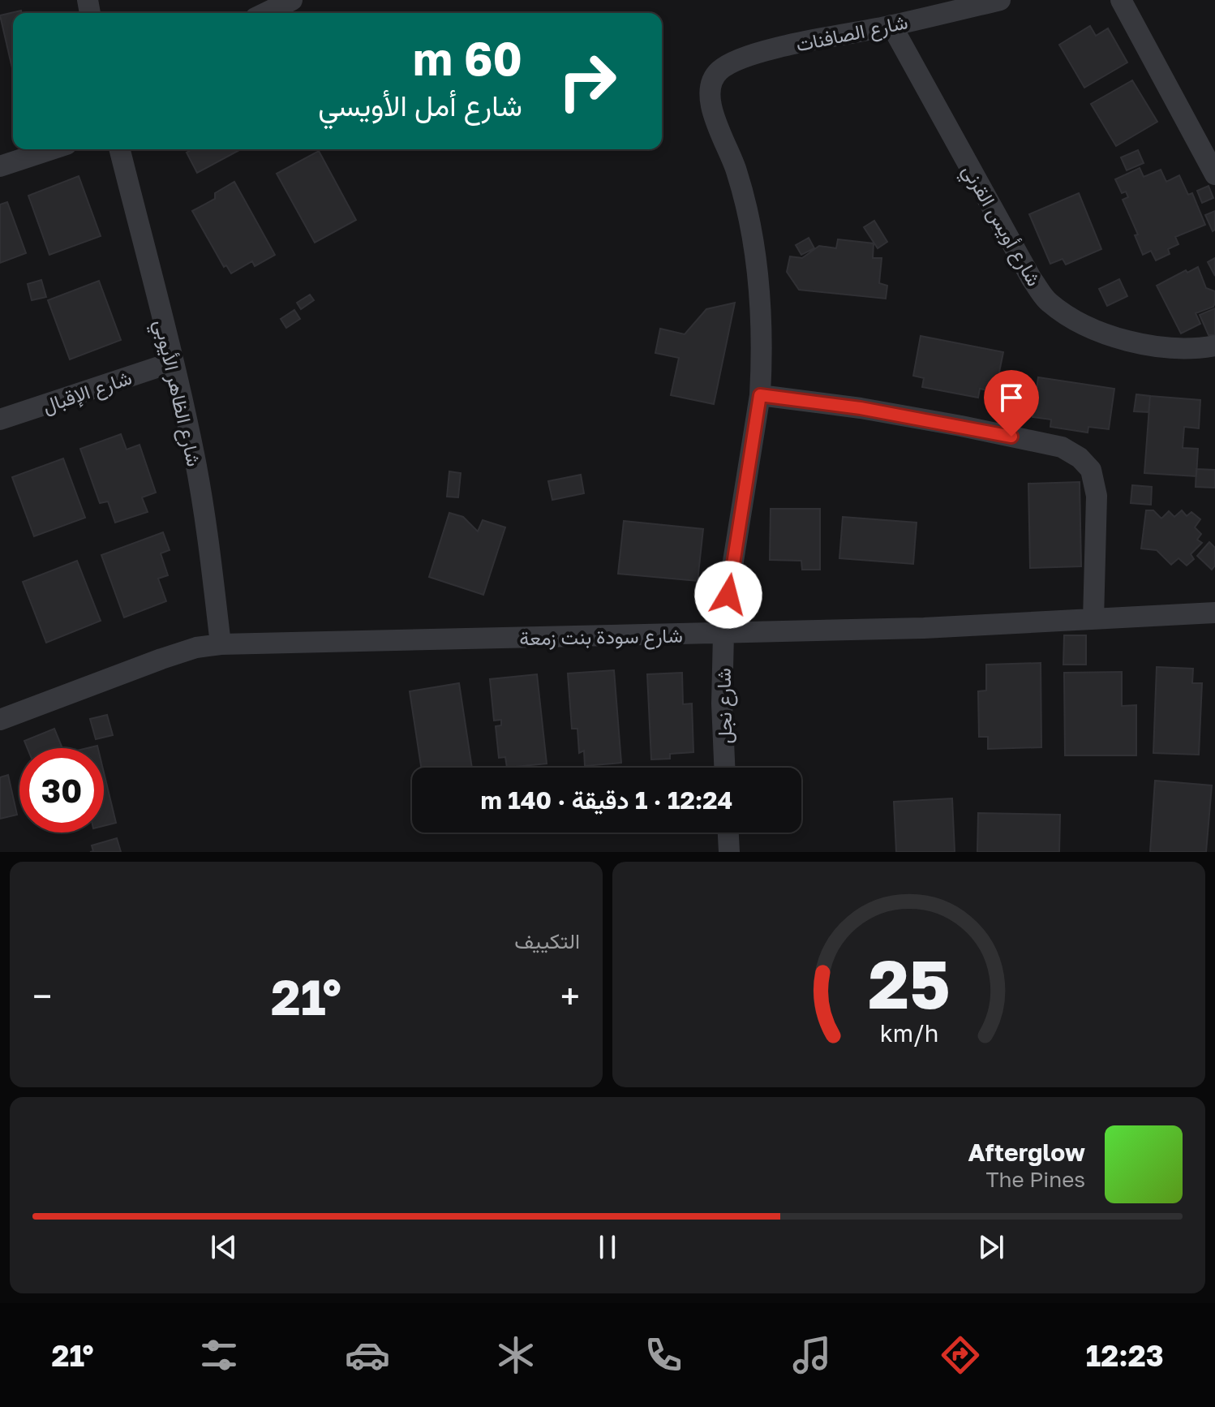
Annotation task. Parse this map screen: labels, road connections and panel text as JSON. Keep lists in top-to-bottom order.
{
  "streets": {
    "street": [
      "شارع الصافنات",
      "شارع أويس القرني",
      "شارع الإقبال",
      "شارع الظاهر الأيوبي",
      "شارع سودة بنت زمعة",
      "شارع نجل"
    ]
  },
  "crossings": [
    ["شارع الصافنات", "شارع أويس القرني"],
    ["شارع الصافنات", "شارع نجل"],
    ["شارع الإقبال", "شارع الظاهر الأيوبي"],
    ["شارع الظاهر الأيوبي", "شارع سودة بنت زمعة"],
    ["شارع سودة بنت زمعة", "شارع نجل"]
  ],
  "page": {
    "turn": ["60 m", "شارع أمل الأويسي"],
    "limit": "30",
    "trip": "12:24 · 1 دقيقة · 140 m",
    "tile": "التكييف",
    "heat": ["−", "21°", "+"],
    "song": ["Afterglow", "The Pines"],
    "tabs": ["12:23", "21°"],
    "gauge": ["25", "km/h"]
  }
}
